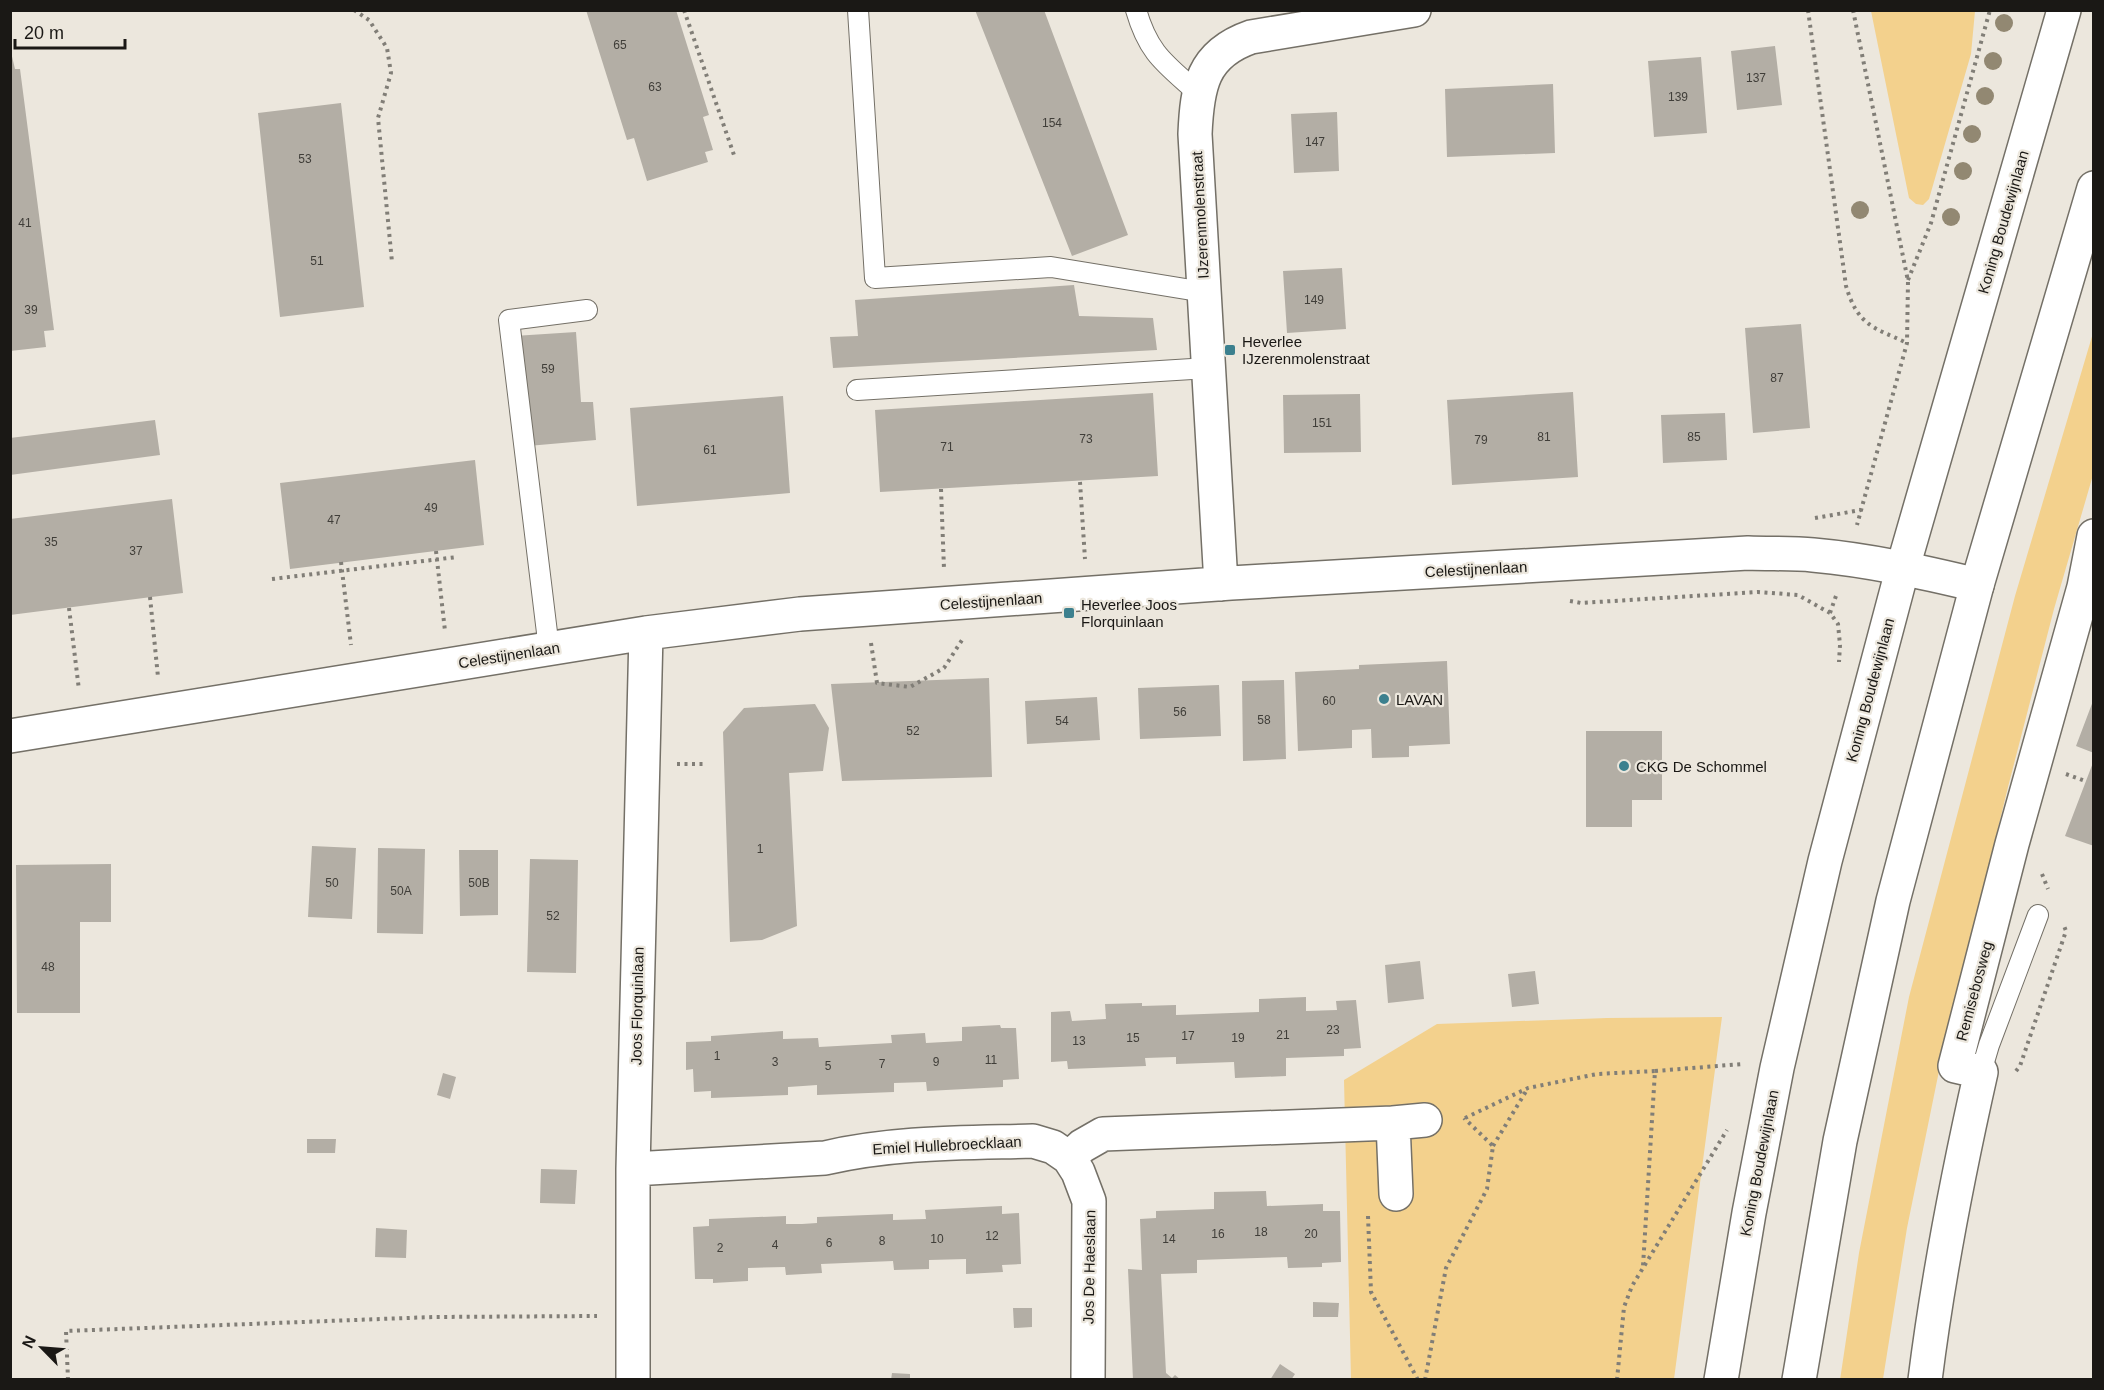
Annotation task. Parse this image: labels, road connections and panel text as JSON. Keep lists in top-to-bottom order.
{
  "streets": {
    "main road": [
      "IJzerenmolenstraat",
      "Koning Boudewijnlaan",
      "Celestijnenlaan",
      "Remisebosweg",
      "Joos Florquinlaan",
      "Emiel Hullebroecklaan",
      "Jos De Haeslaan"
    ]
  },
  "crossings": [
    ["IJzerenmolenstraat", "Celestijnenlaan"],
    ["Koning Boudewijnlaan", "Celestijnenlaan"],
    ["Celestijnenlaan", "Joos Florquinlaan"],
    ["Joos Florquinlaan", "Emiel Hullebroecklaan"],
    ["Emiel Hullebroecklaan", "Jos De Haeslaan"]
  ],
  "places": {
    "transit": ["Heverlee IJzerenmolenstraat", "Heverlee Joos Florquinlaan"],
    "other": ["LAVAN", "CKG De Schommel"]
  },
  "house_numbers": [
    "65",
    "137",
    "63",
    "139",
    "154",
    "147",
    "53",
    "41",
    "51",
    "149",
    "39",
    "59",
    "87",
    "151",
    "81",
    "85",
    "73",
    "79",
    "71",
    "61",
    "49",
    "47",
    "35",
    "37",
    "60",
    "56",
    "58",
    "54",
    "52",
    "1",
    "50",
    "50B",
    "50A",
    "52",
    "48",
    "23",
    "21",
    "17",
    "15",
    "19",
    "13",
    "1",
    "11",
    "3",
    "9",
    "7",
    "5",
    "18",
    "16",
    "20",
    "12",
    "10",
    "14",
    "8",
    "6",
    "4",
    "2"
  ],
  "scale_bar": "20 m",
  "north": "top left"
}
